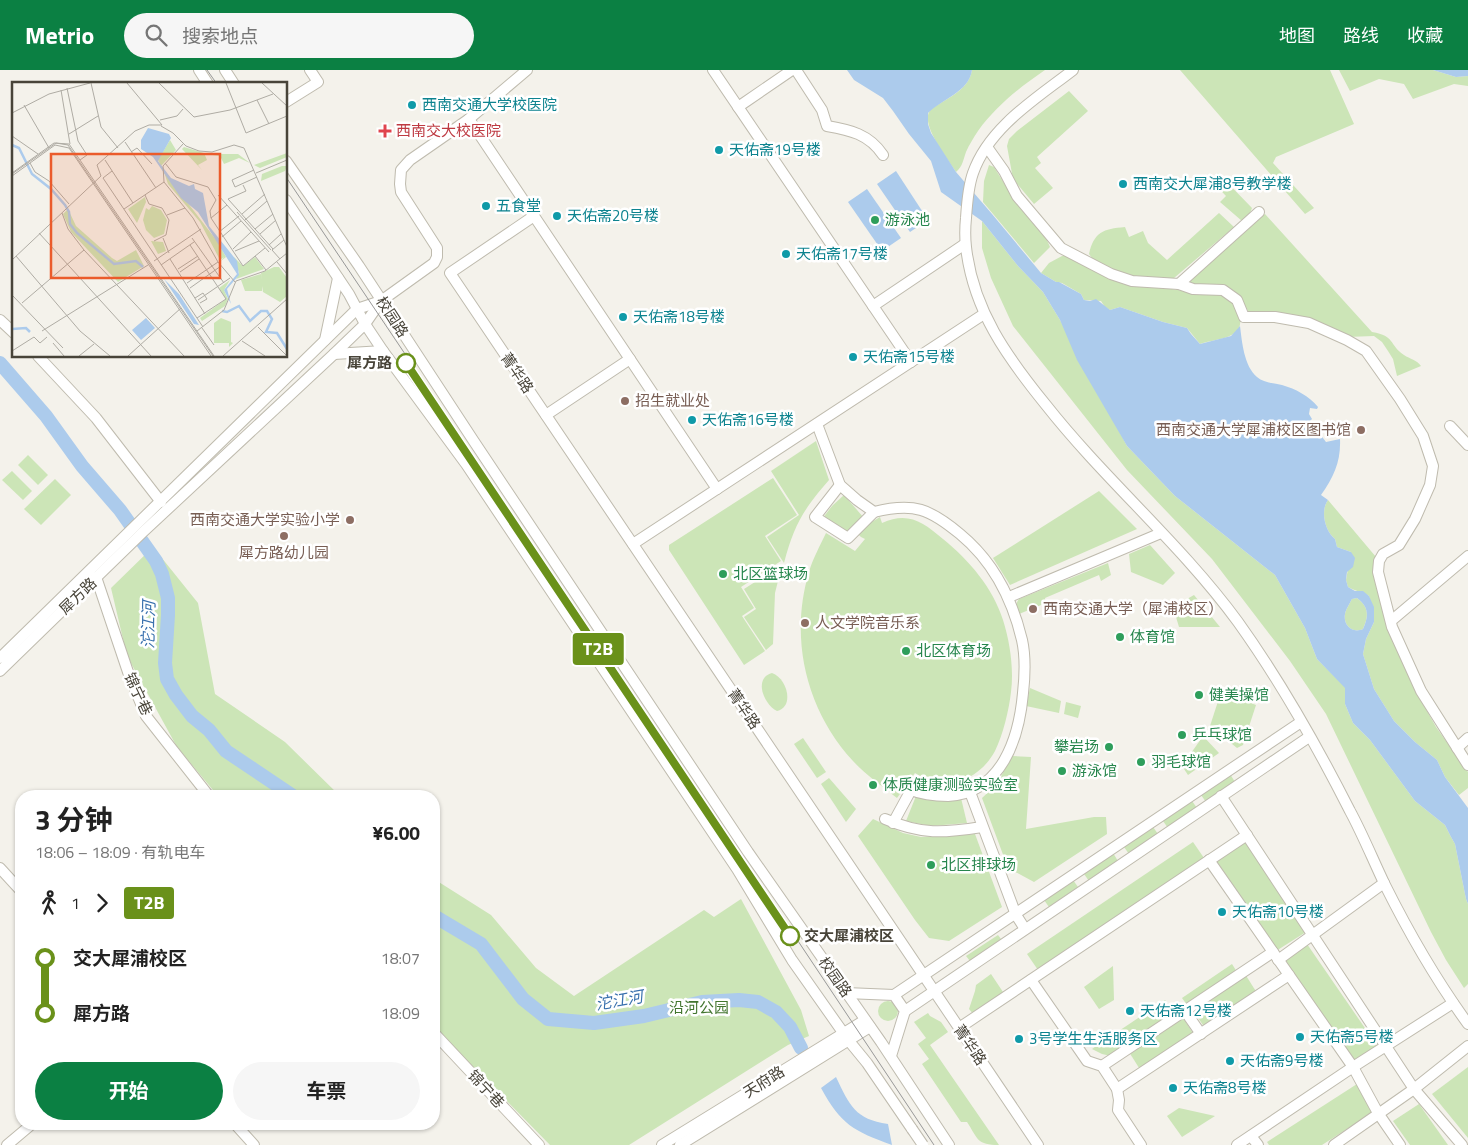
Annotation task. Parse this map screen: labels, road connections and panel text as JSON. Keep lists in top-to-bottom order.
{
  "streets": {
    "street": [
      "校园路",
      "菁华路",
      "犀方路",
      "锦宁巷",
      "天府路"
    ]
  },
  "crossings": [
    ["校园路", "犀方路"],
    ["校园路", "天府路"],
    ["犀方路", "锦宁巷"]
  ],
  "water": ["沱江河"],
  "parks": ["沿河公园"],
  "places": {
    "other": [
      "西南交通大学校医院",
      "天佑斋19号楼",
      "西南交大犀浦8号教学楼",
      "五食堂",
      "天佑斋20号楼",
      "游泳池",
      "天佑斋17号楼",
      "天佑斋18号楼",
      "天佑斋15号楼",
      "犀方路",
      "招生就业处",
      "天佑斋16号楼",
      "西南交通大学犀浦校区图书馆",
      "西南交通大学实验小学",
      "犀方路幼儿园",
      "北区篮球场",
      "西南交通大学（犀浦校区）",
      "人文学院音乐系",
      "体育馆",
      "北区体育场",
      "健美操馆",
      "乒乓球馆",
      "攀岩场",
      "羽毛球馆",
      "游泳馆",
      "体质健康测验实验室",
      "北区排球场",
      "天佑斋10号楼",
      "交大犀浦校区",
      "天佑斋12号楼",
      "天佑斋5号楼",
      "3号学生生活服务区",
      "天佑斋9号楼",
      "天佑斋8号楼"
    ],
    "health": ["西南交大校医院"]
  },
  "lines": ["tram line T2B"],
  "page": {
    "header": "Metrio",
    "search": "搜索地点",
    "nav": ["地图", "路线", "收藏"],
    "on_map": "T2B",
    "heading": ["3 分钟", "18:06 – 18:09 · 有轨电车", "¥6.00"],
    "legs": ["1", "T2B"],
    "list": [
      {
        "name": "交大犀浦校区",
        "value": "18:07"
      },
      {
        "name": "犀方路",
        "value": "18:09"
      }
    ],
    "buttons": ["开始", "车票"]
  }
}
